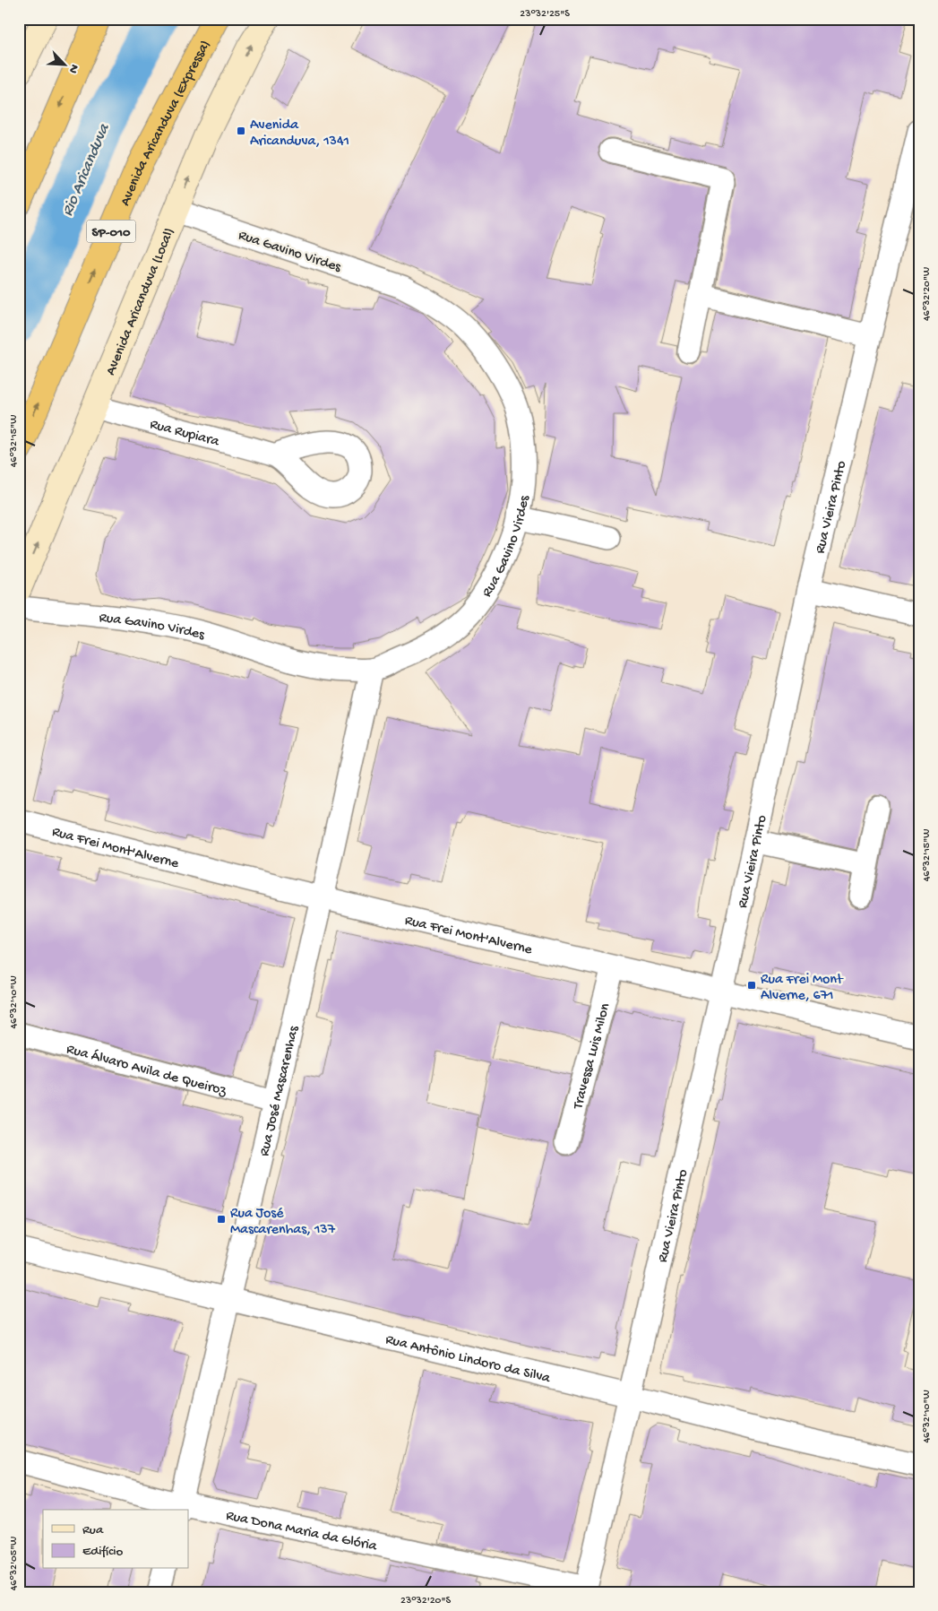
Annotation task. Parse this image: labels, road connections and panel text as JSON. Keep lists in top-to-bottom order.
{
  "streets": {
    "highway": ["Avenida Aricanduva (Expressa)", "SP-010"],
    "main road": ["Avenida Aricanduva (Local)"],
    "street": [
      "Rua Gavino Virdes",
      "Rua Rupiara",
      "Rua Vieira Pinto",
      "Rua Frei Mont'Alverne",
      "Travessa Luis Milon",
      "Rua Álvaro Avila de Queiroz",
      "Rua José Mascarenhas",
      "Rua Antônio Lindoro da Silva",
      "Rua Dona Maria da Glória"
    ]
  },
  "crossings": [
    ["Rua Gavino Virdes", "Avenida Aricanduva (Local)"],
    ["Rua Gavino Virdes", "Rua José Mascarenhas"],
    ["Avenida Aricanduva (Local)", "Rua Rupiara"],
    ["Rua Vieira Pinto", "Rua Frei Mont'Alverne"],
    ["Rua Vieira Pinto", "Rua Antônio Lindoro da Silva"],
    ["Rua Vieira Pinto", "Rua Dona Maria da Glória"],
    ["Rua Frei Mont'Alverne", "Travessa Luis Milon"],
    ["Rua Frei Mont'Alverne", "Rua José Mascarenhas"],
    ["Rua Álvaro Avila de Queiroz", "Rua José Mascarenhas"],
    ["Rua José Mascarenhas", "Rua Antônio Lindoro da Silva"],
    ["Rua José Mascarenhas", "Rua Dona Maria da Glória"]
  ],
  "one_way": ["Avenida Aricanduva (Local)"],
  "water": ["Rio Aricanduva"],
  "places": {
    "transit": ["Avenida Aricanduva, 1341", "Rua Frei Mont Alverne, 671", "Rua José Mascarenhas, 137"]
  },
  "legend": ["Rua", "Edifício"],
  "north": "bottom right",
  "coordinates": [
    "23°32'25\"S",
    "46°32'20\"W",
    "46°32'15\"W",
    "46°32'10\"W",
    "46°32'05\"W",
    "23°32'20\"S"
  ]
}
